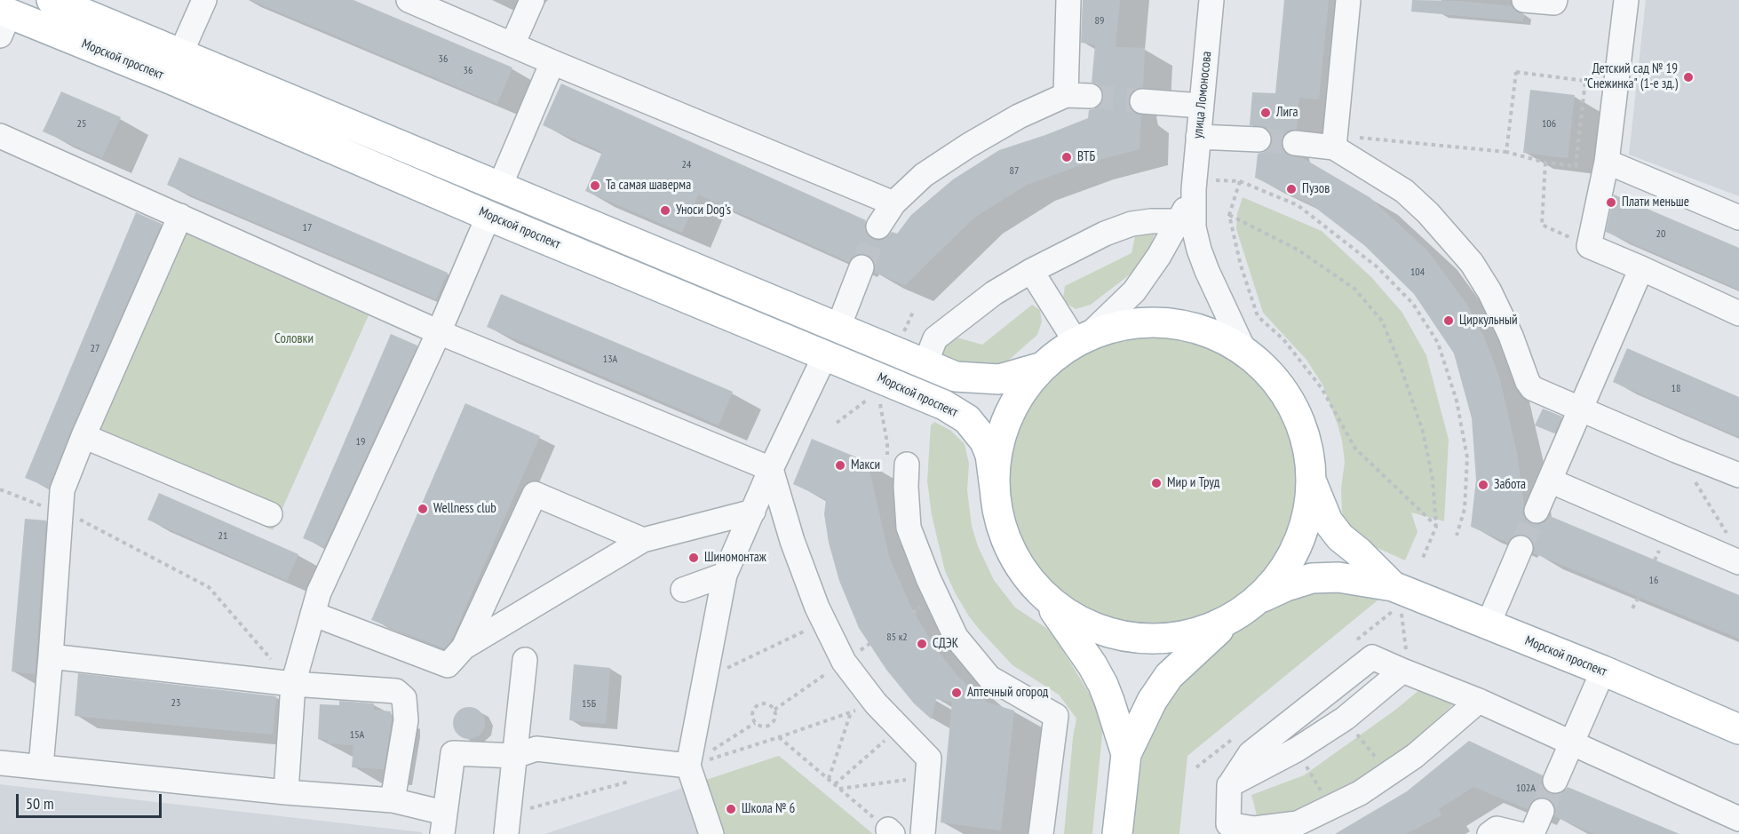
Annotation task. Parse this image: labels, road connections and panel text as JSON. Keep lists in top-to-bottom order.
{
  "streets": {
    "main road": ["Морской проспект"],
    "street": ["улица Ломоносова"]
  },
  "parks": ["Соловки"],
  "places": [
    "Детский сад № 19 \"Снежинка\" (1-е зд.)",
    "Лига",
    "ВТБ",
    "Та самая шаверма",
    "Пузов",
    "Плати меньше",
    "Уноси Dog's",
    "Циркульный",
    "Макси",
    "Мир и Труд",
    "Забота",
    "Wellness club",
    "Шиномонтаж",
    "СДЭК",
    "Аптечный огород",
    "Школа № 6"
  ],
  "house_numbers": [
    "89",
    "36",
    "36",
    "25",
    "106",
    "24",
    "87",
    "17",
    "20",
    "104",
    "27",
    "13А",
    "18",
    "19",
    "21",
    "16",
    "85 к2",
    "23",
    "15Б",
    "15А",
    "102А"
  ],
  "scale_bar": "50 m"
}
